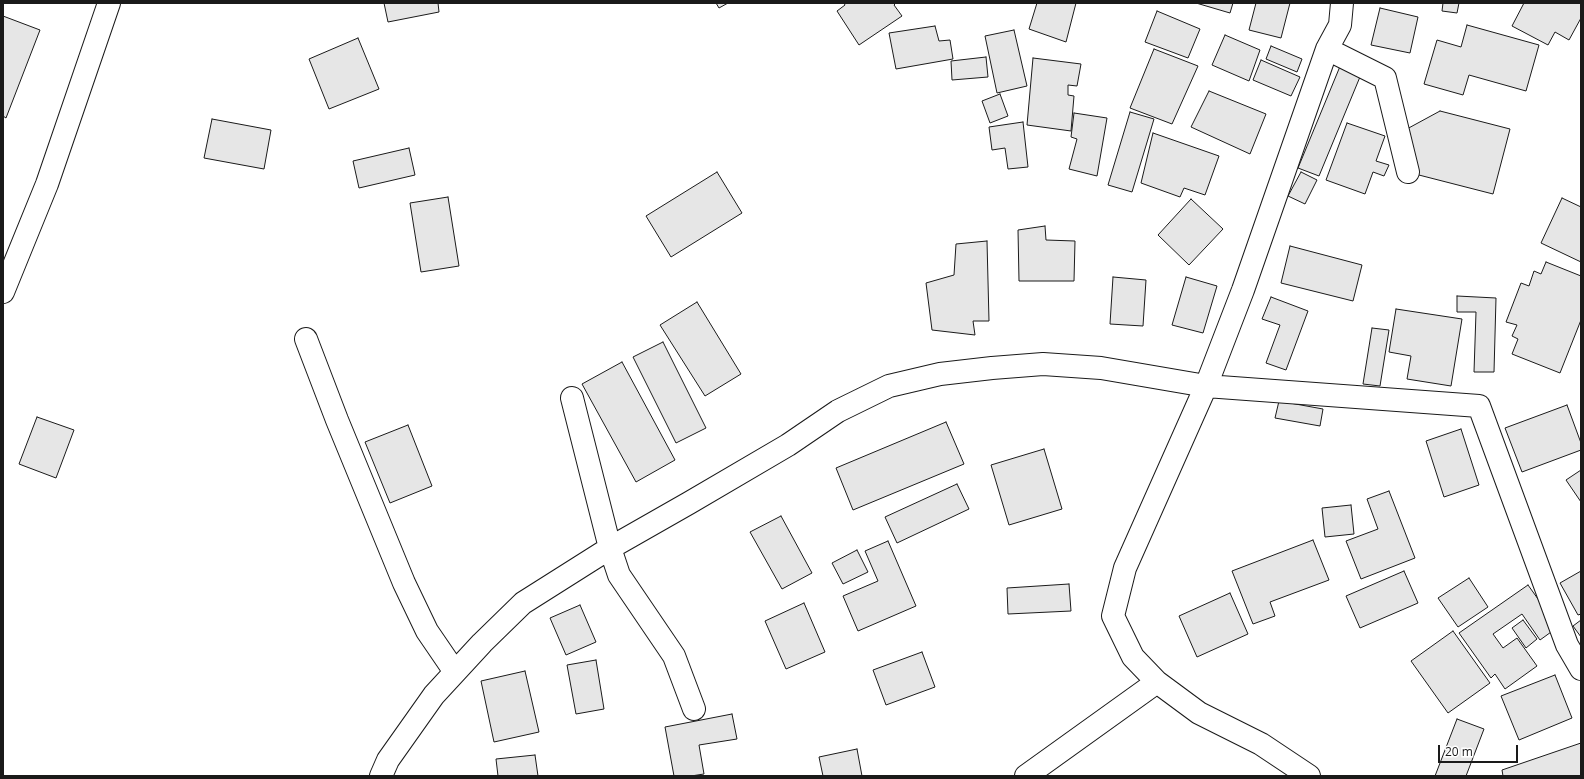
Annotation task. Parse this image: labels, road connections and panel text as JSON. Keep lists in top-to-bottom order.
{
  "scale_bar": "20 m"
}
